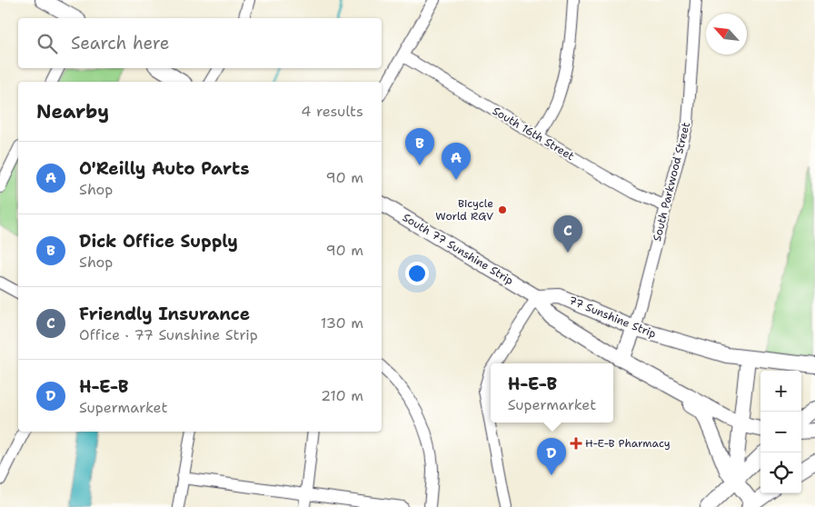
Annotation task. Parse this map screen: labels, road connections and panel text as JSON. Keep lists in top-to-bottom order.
{
  "streets": {
    "main road": ["South Parkwood Street", "South 77 Sunshine Strip", "77 Sunshine Strip"],
    "street": ["South 16th Street"]
  },
  "crossings": [
    ["South 16th Street", "South Parkwood Street"],
    ["South Parkwood Street", "77 Sunshine Strip"],
    ["South 77 Sunshine Strip", "77 Sunshine Strip"]
  ],
  "places": {
    "other": ["Bicycle World RGV"],
    "health": ["H-E-B Pharmacy"]
  },
  "north": "top left",
  "page": {
    "search": "Search here",
    "heading": ["Nearby", "4 results"],
    "pins": [
      "B",
      "A",
      "C",
      "D"
    ],
    "list": [
      {
        "mark": "A",
        "name": "O'Reilly Auto Parts",
        "note": "Shop",
        "value": "90 m"
      },
      {
        "mark": "B",
        "name": "Dick Office Supply",
        "note": "Shop",
        "value": "90 m"
      },
      {
        "mark": "C",
        "name": "Friendly Insurance",
        "note": "Office · 77 Sunshine Strip",
        "value": "130 m"
      },
      {
        "mark": "D",
        "name": "H-E-B",
        "note": "Supermarket",
        "value": "210 m"
      }
    ],
    "popup": ["H-E-B", "Supermarket"],
    "map_buttons": ["+", "−"]
  }
}
